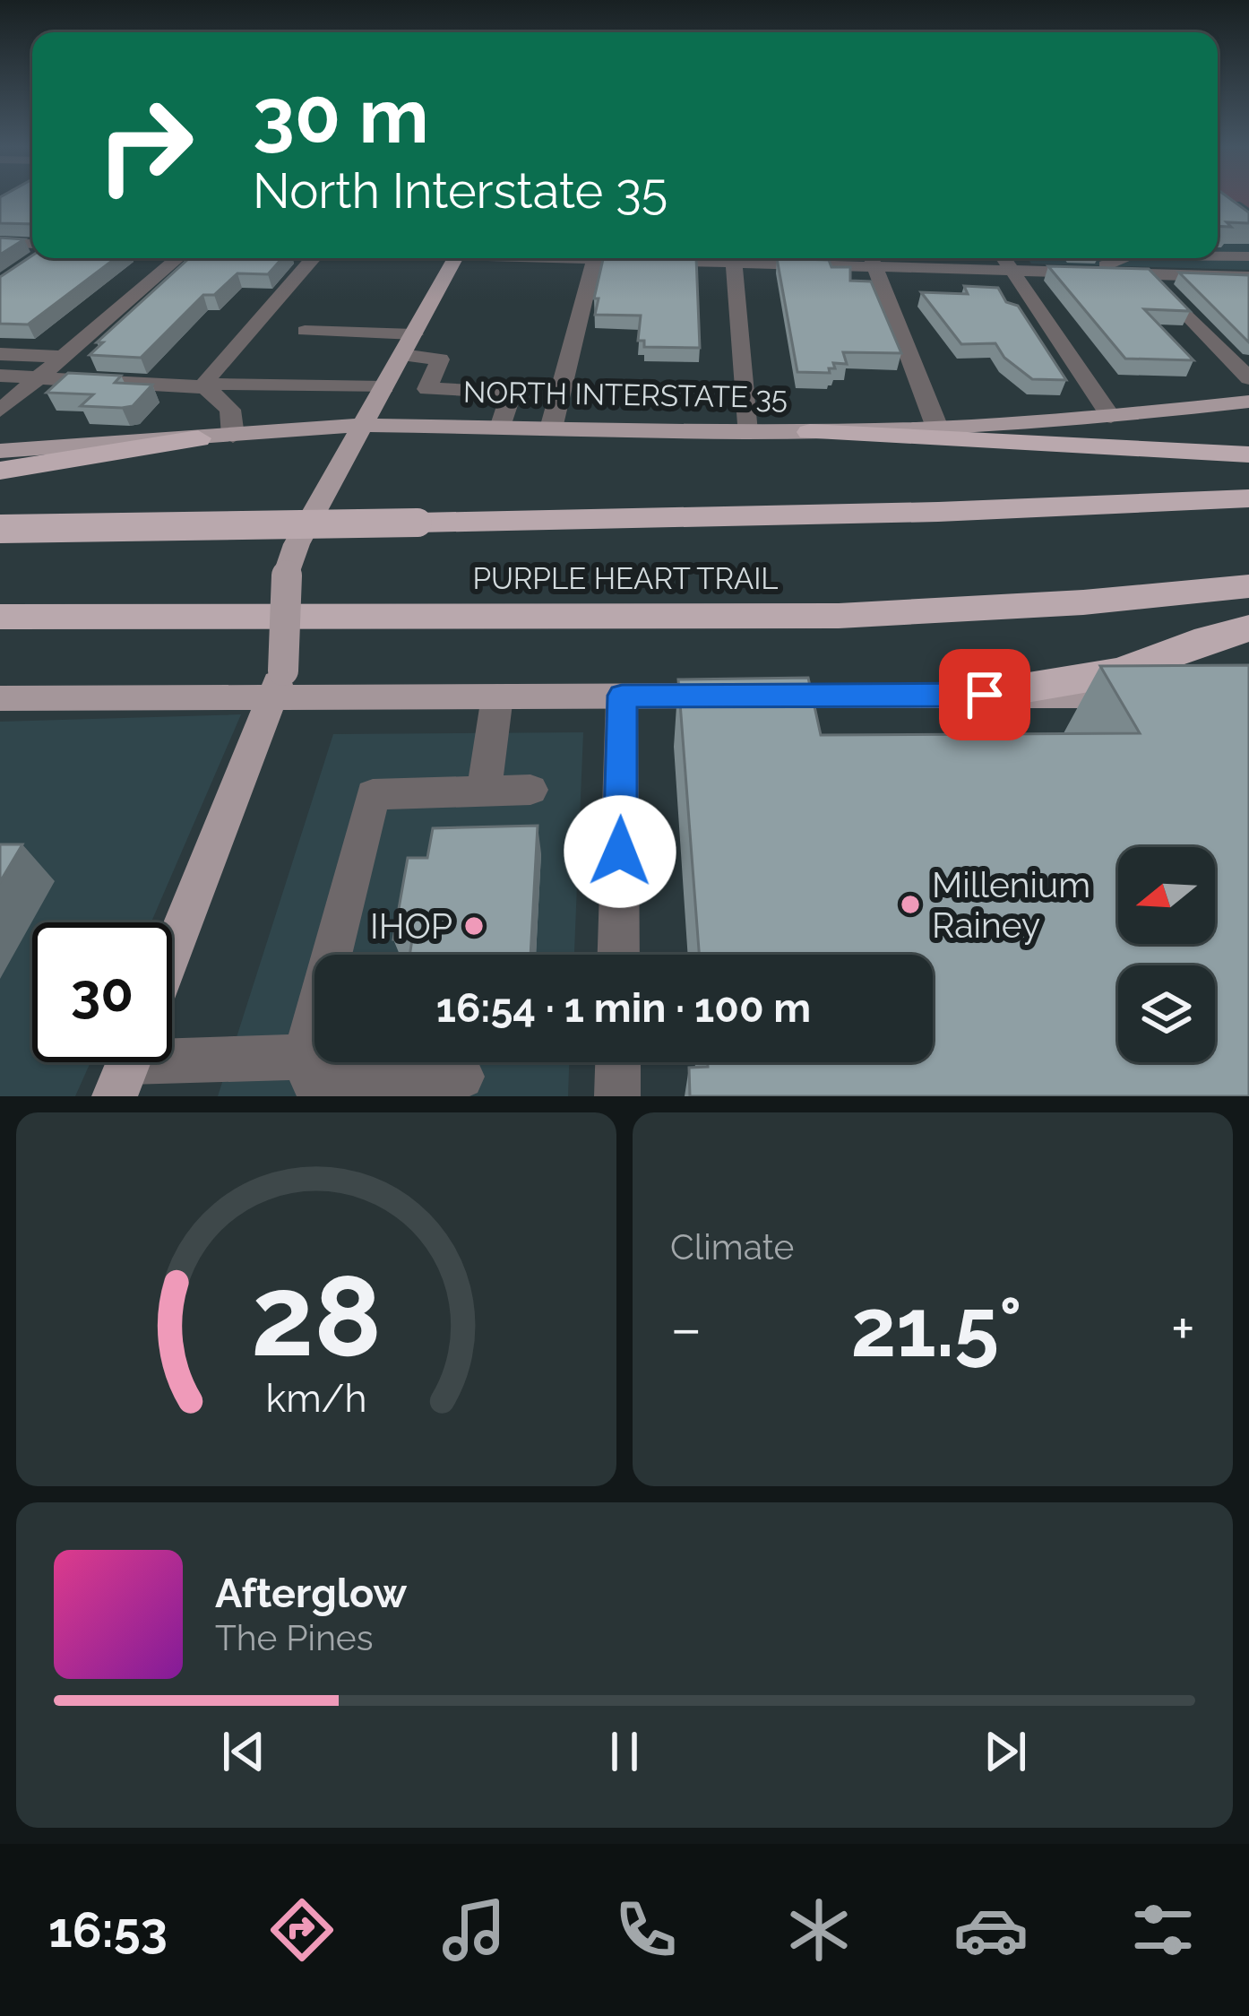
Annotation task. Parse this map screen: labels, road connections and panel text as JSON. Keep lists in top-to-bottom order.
{
  "streets": {
    "highway": ["PURPLE HEART TRAIL"],
    "main road": ["NORTH INTERSTATE 35"]
  },
  "places": ["Millenium Rainey", "IHOP"],
  "north": "left",
  "page": {
    "turn": ["30 m", "North Interstate 35"],
    "limit": "30",
    "trip": "16:54 · 1 min · 100 m",
    "tile": "Climate",
    "heat": ["−", "21.5°", "+"],
    "song": ["Afterglow", "The Pines"],
    "tabs": "16:53",
    "gauge": ["28", "km/h"]
  }
}
